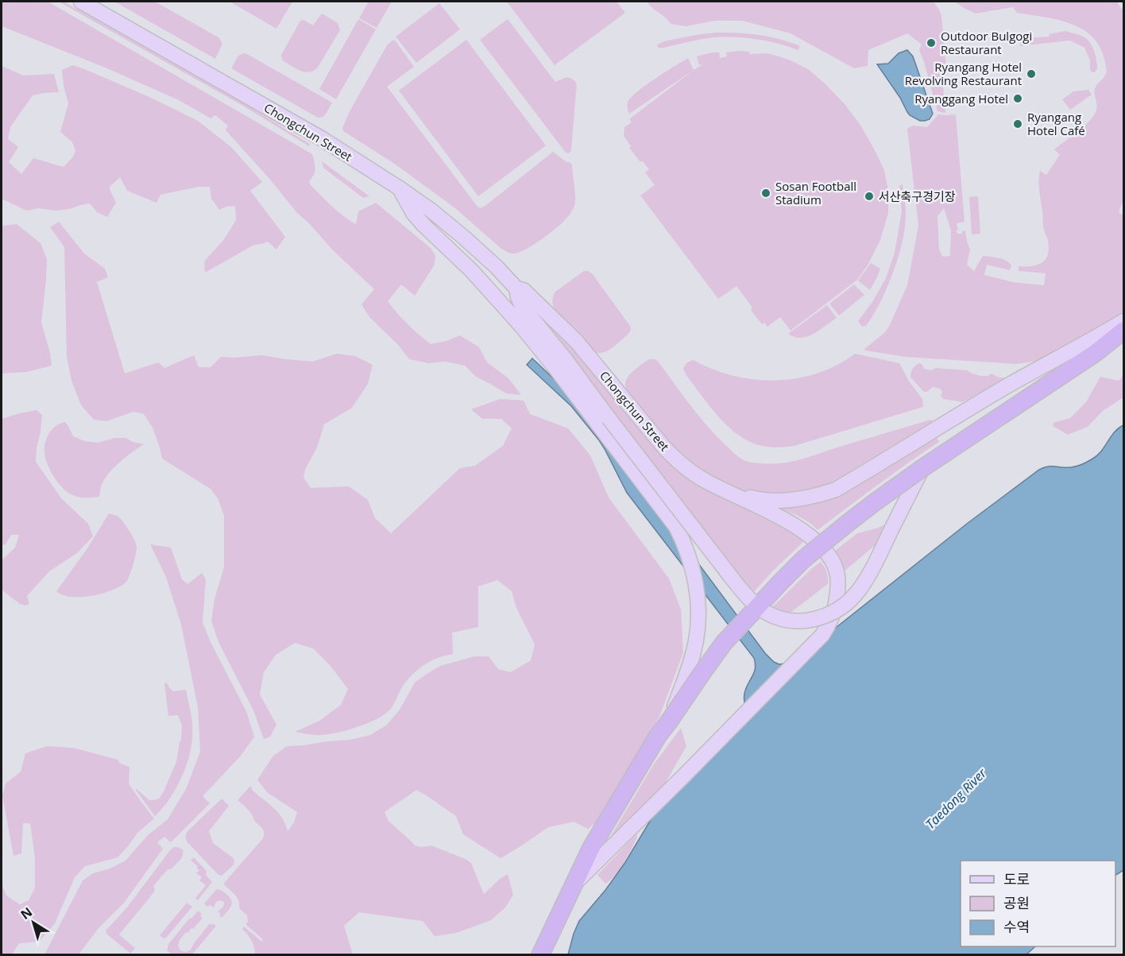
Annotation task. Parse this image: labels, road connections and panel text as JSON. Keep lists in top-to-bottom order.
{
  "streets": {
    "main road": ["Chongchun Street"]
  },
  "water": ["Taedong River"],
  "places": [
    "Outdoor Bulgogi Restaurant",
    "Ryangang Hotel Revolving Restaurant",
    "Ryanggang Hotel",
    "Ryangang Hotel Café",
    "Sosan Football Stadium",
    "서산축구경기장"
  ],
  "legend": ["도로", "공원", "수역"],
  "north": "top left"
}
